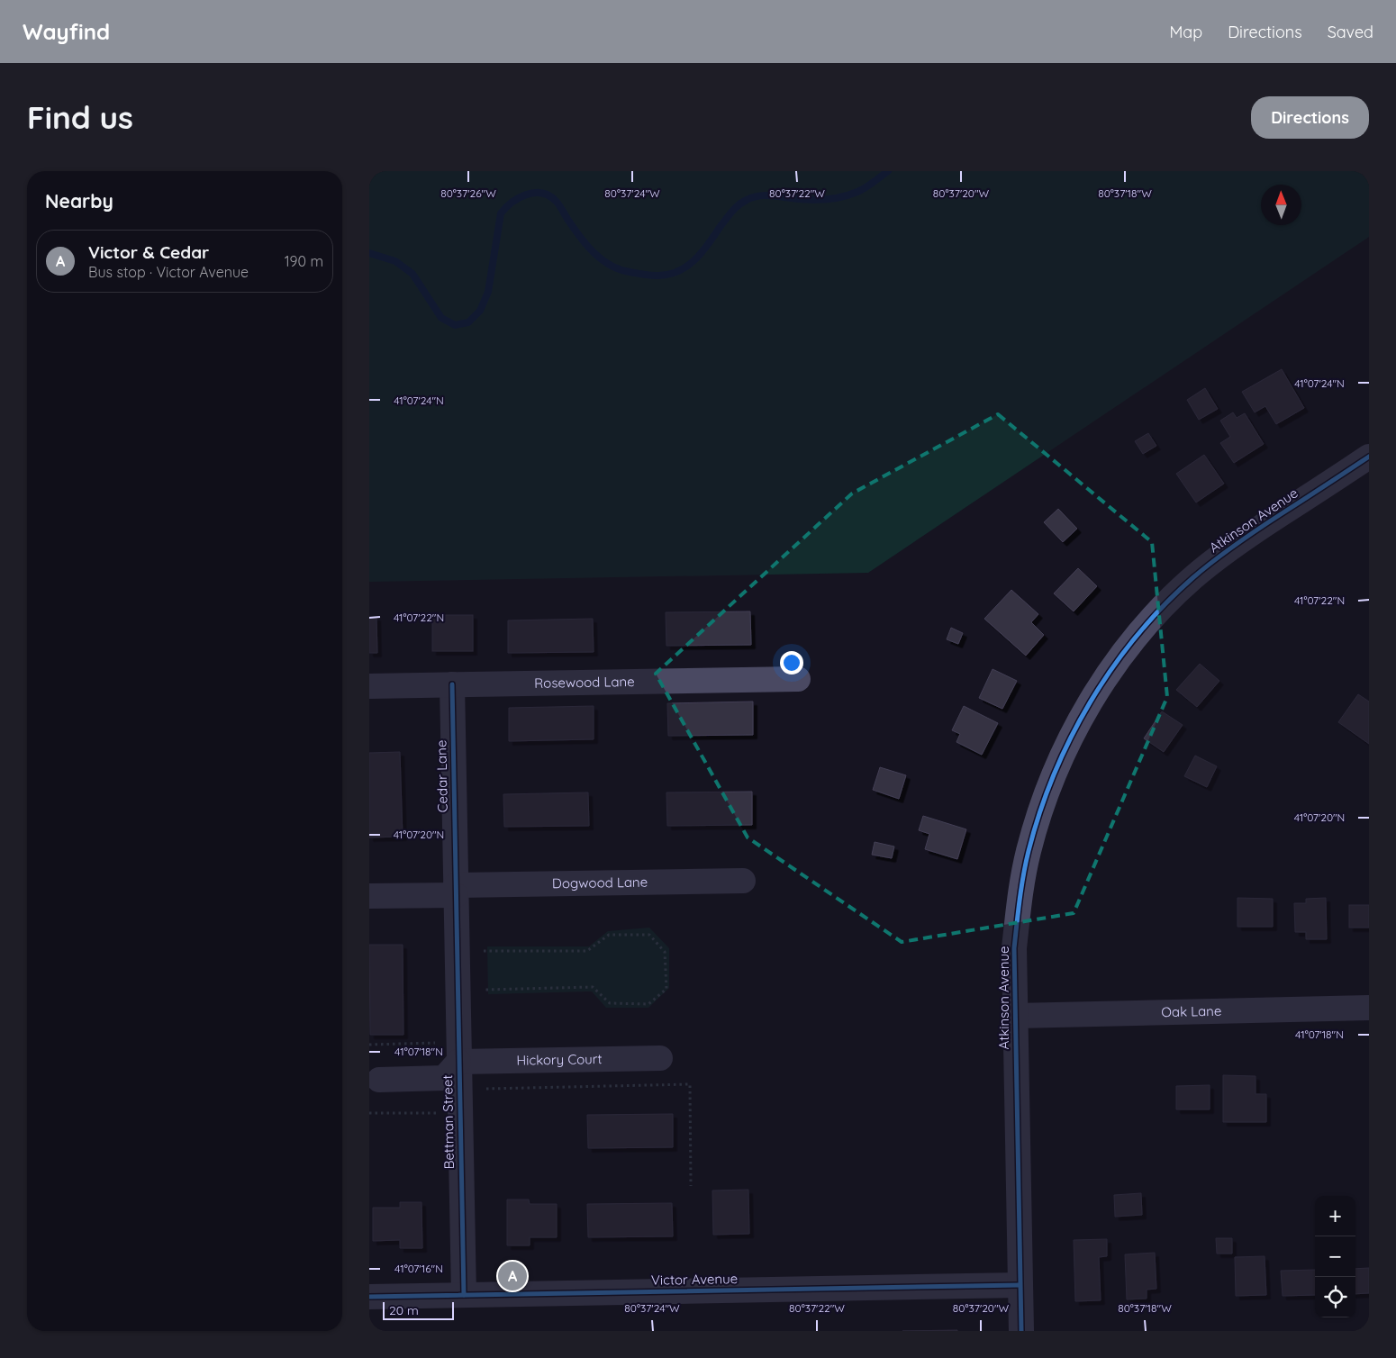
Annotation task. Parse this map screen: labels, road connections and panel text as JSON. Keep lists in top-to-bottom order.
{
  "streets": {
    "street": [
      "Atkinson Avenue",
      "Rosewood Lane",
      "Cedar Lane",
      "Dogwood Lane",
      "Oak Lane",
      "Hickory Court",
      "Bettman Street",
      "Victor Avenue"
    ]
  },
  "crossings": [
    ["Atkinson Avenue", "Oak Lane"],
    ["Atkinson Avenue", "Victor Avenue"],
    ["Rosewood Lane", "Cedar Lane"],
    ["Cedar Lane", "Dogwood Lane"],
    ["Cedar Lane", "Bettman Street"],
    ["Dogwood Lane", "Bettman Street"],
    ["Hickory Court", "Bettman Street"],
    ["Bettman Street", "Victor Avenue"]
  ],
  "scale_bar": "20 m",
  "north": "top",
  "page": {
    "header": "Wayfind",
    "nav": ["Map", "Directions", "Saved"],
    "buttons": "Directions",
    "title": "Find us",
    "heading": "Nearby",
    "list": [
      {
        "mark": "A",
        "name": "Victor & Cedar",
        "note": "Bus stop · Victor Avenue",
        "value": "190 m"
      }
    ],
    "map_buttons": ["+", "−"],
    "pins": "A",
    "scale": "20 m"
  },
  "coordinates": [
    "80°37'26\"W",
    "80°37'24\"W",
    "80°37'22\"W",
    "80°37'20\"W",
    "80°37'18\"W",
    "41°07'24\"N",
    "41°07'22\"N",
    "41°07'20\"N",
    "41°07'18\"N",
    "41°07'16\"N"
  ]
}
